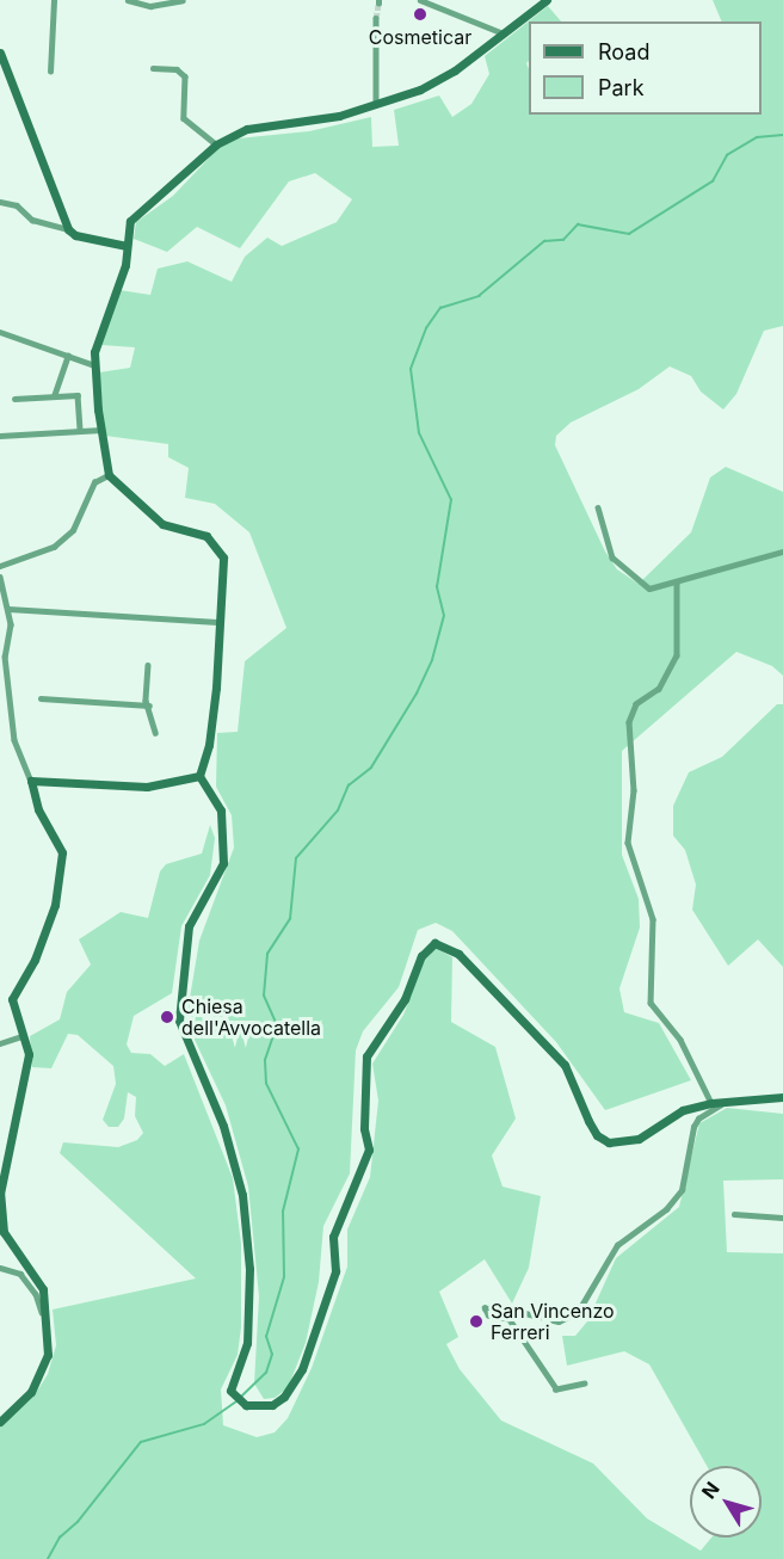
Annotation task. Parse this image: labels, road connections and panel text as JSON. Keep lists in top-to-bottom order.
{
  "places": ["Cosmeticar", "Chiesa dell'Avvocatella", "San Vincenzo Ferreri"],
  "legend": ["Road", "Park"],
  "north": "top left"
}
